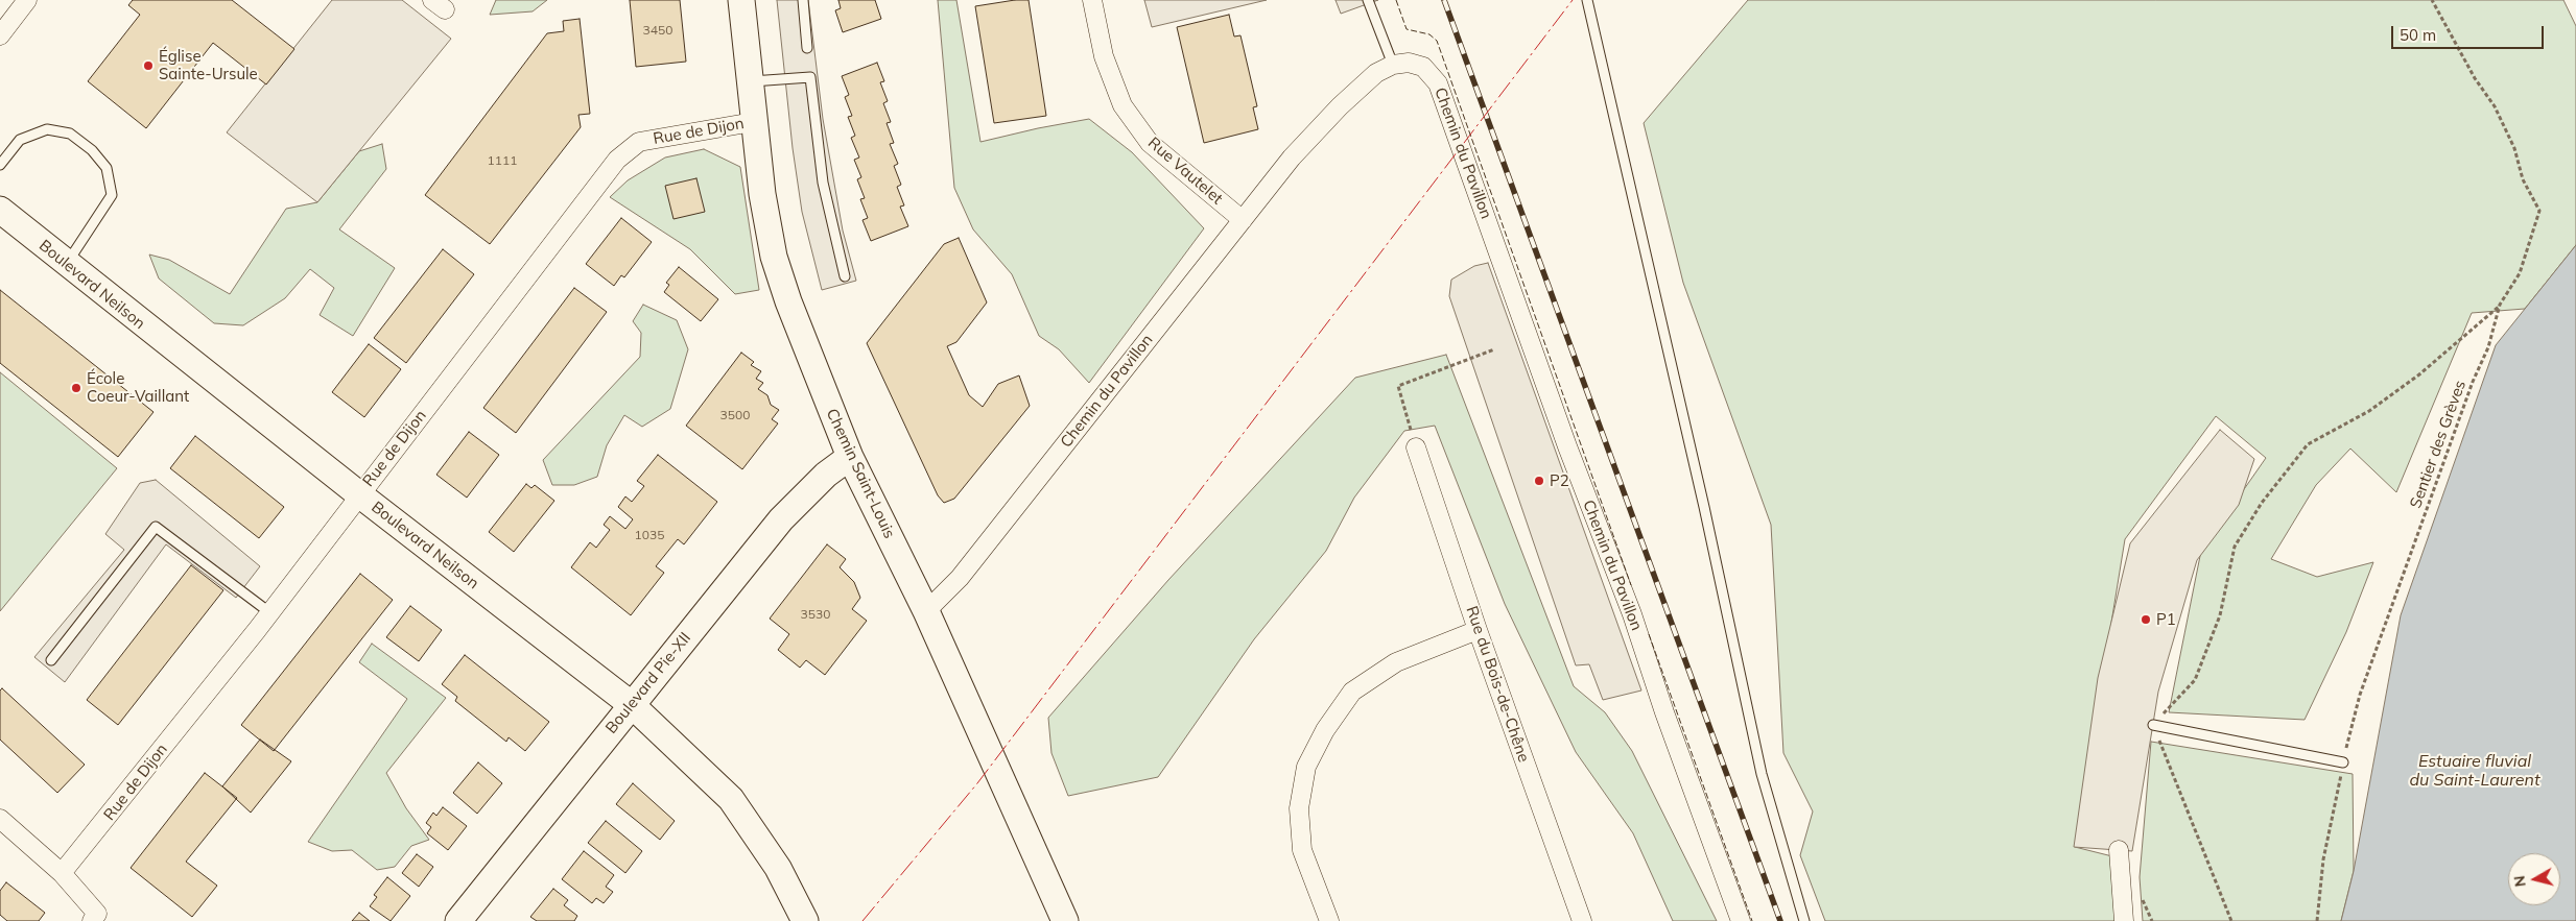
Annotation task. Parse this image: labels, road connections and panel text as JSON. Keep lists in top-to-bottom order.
{
  "streets": {
    "street": [
      "Rue de Dijon",
      "Chemin du Pavillon",
      "Rue Vautelet",
      "Boulevard Neilson",
      "Chemin Saint-Louis",
      "Boulevard Pie-XII",
      "Rue du Bois-de-Chêne"
    ],
    "path": ["Sentier des Grèves"]
  },
  "crossings": [
    ["Rue de Dijon", "Boulevard Neilson"],
    ["Rue de Dijon", "Chemin Saint-Louis"],
    ["Chemin du Pavillon", "Rue Vautelet"],
    ["Chemin du Pavillon", "Chemin Saint-Louis"],
    ["Boulevard Neilson", "Boulevard Pie-XII"],
    ["Chemin Saint-Louis", "Boulevard Pie-XII"]
  ],
  "water": ["Estuaire fluvial du Saint-Laurent"],
  "places": [
    "Église Sainte-Ursule",
    "École Coeur-Vaillant",
    "P2",
    "P1"
  ],
  "house_numbers": [
    "3450",
    "1111",
    "3500",
    "1035",
    "3530"
  ],
  "scale_bar": "50 m",
  "north": "left"
}
